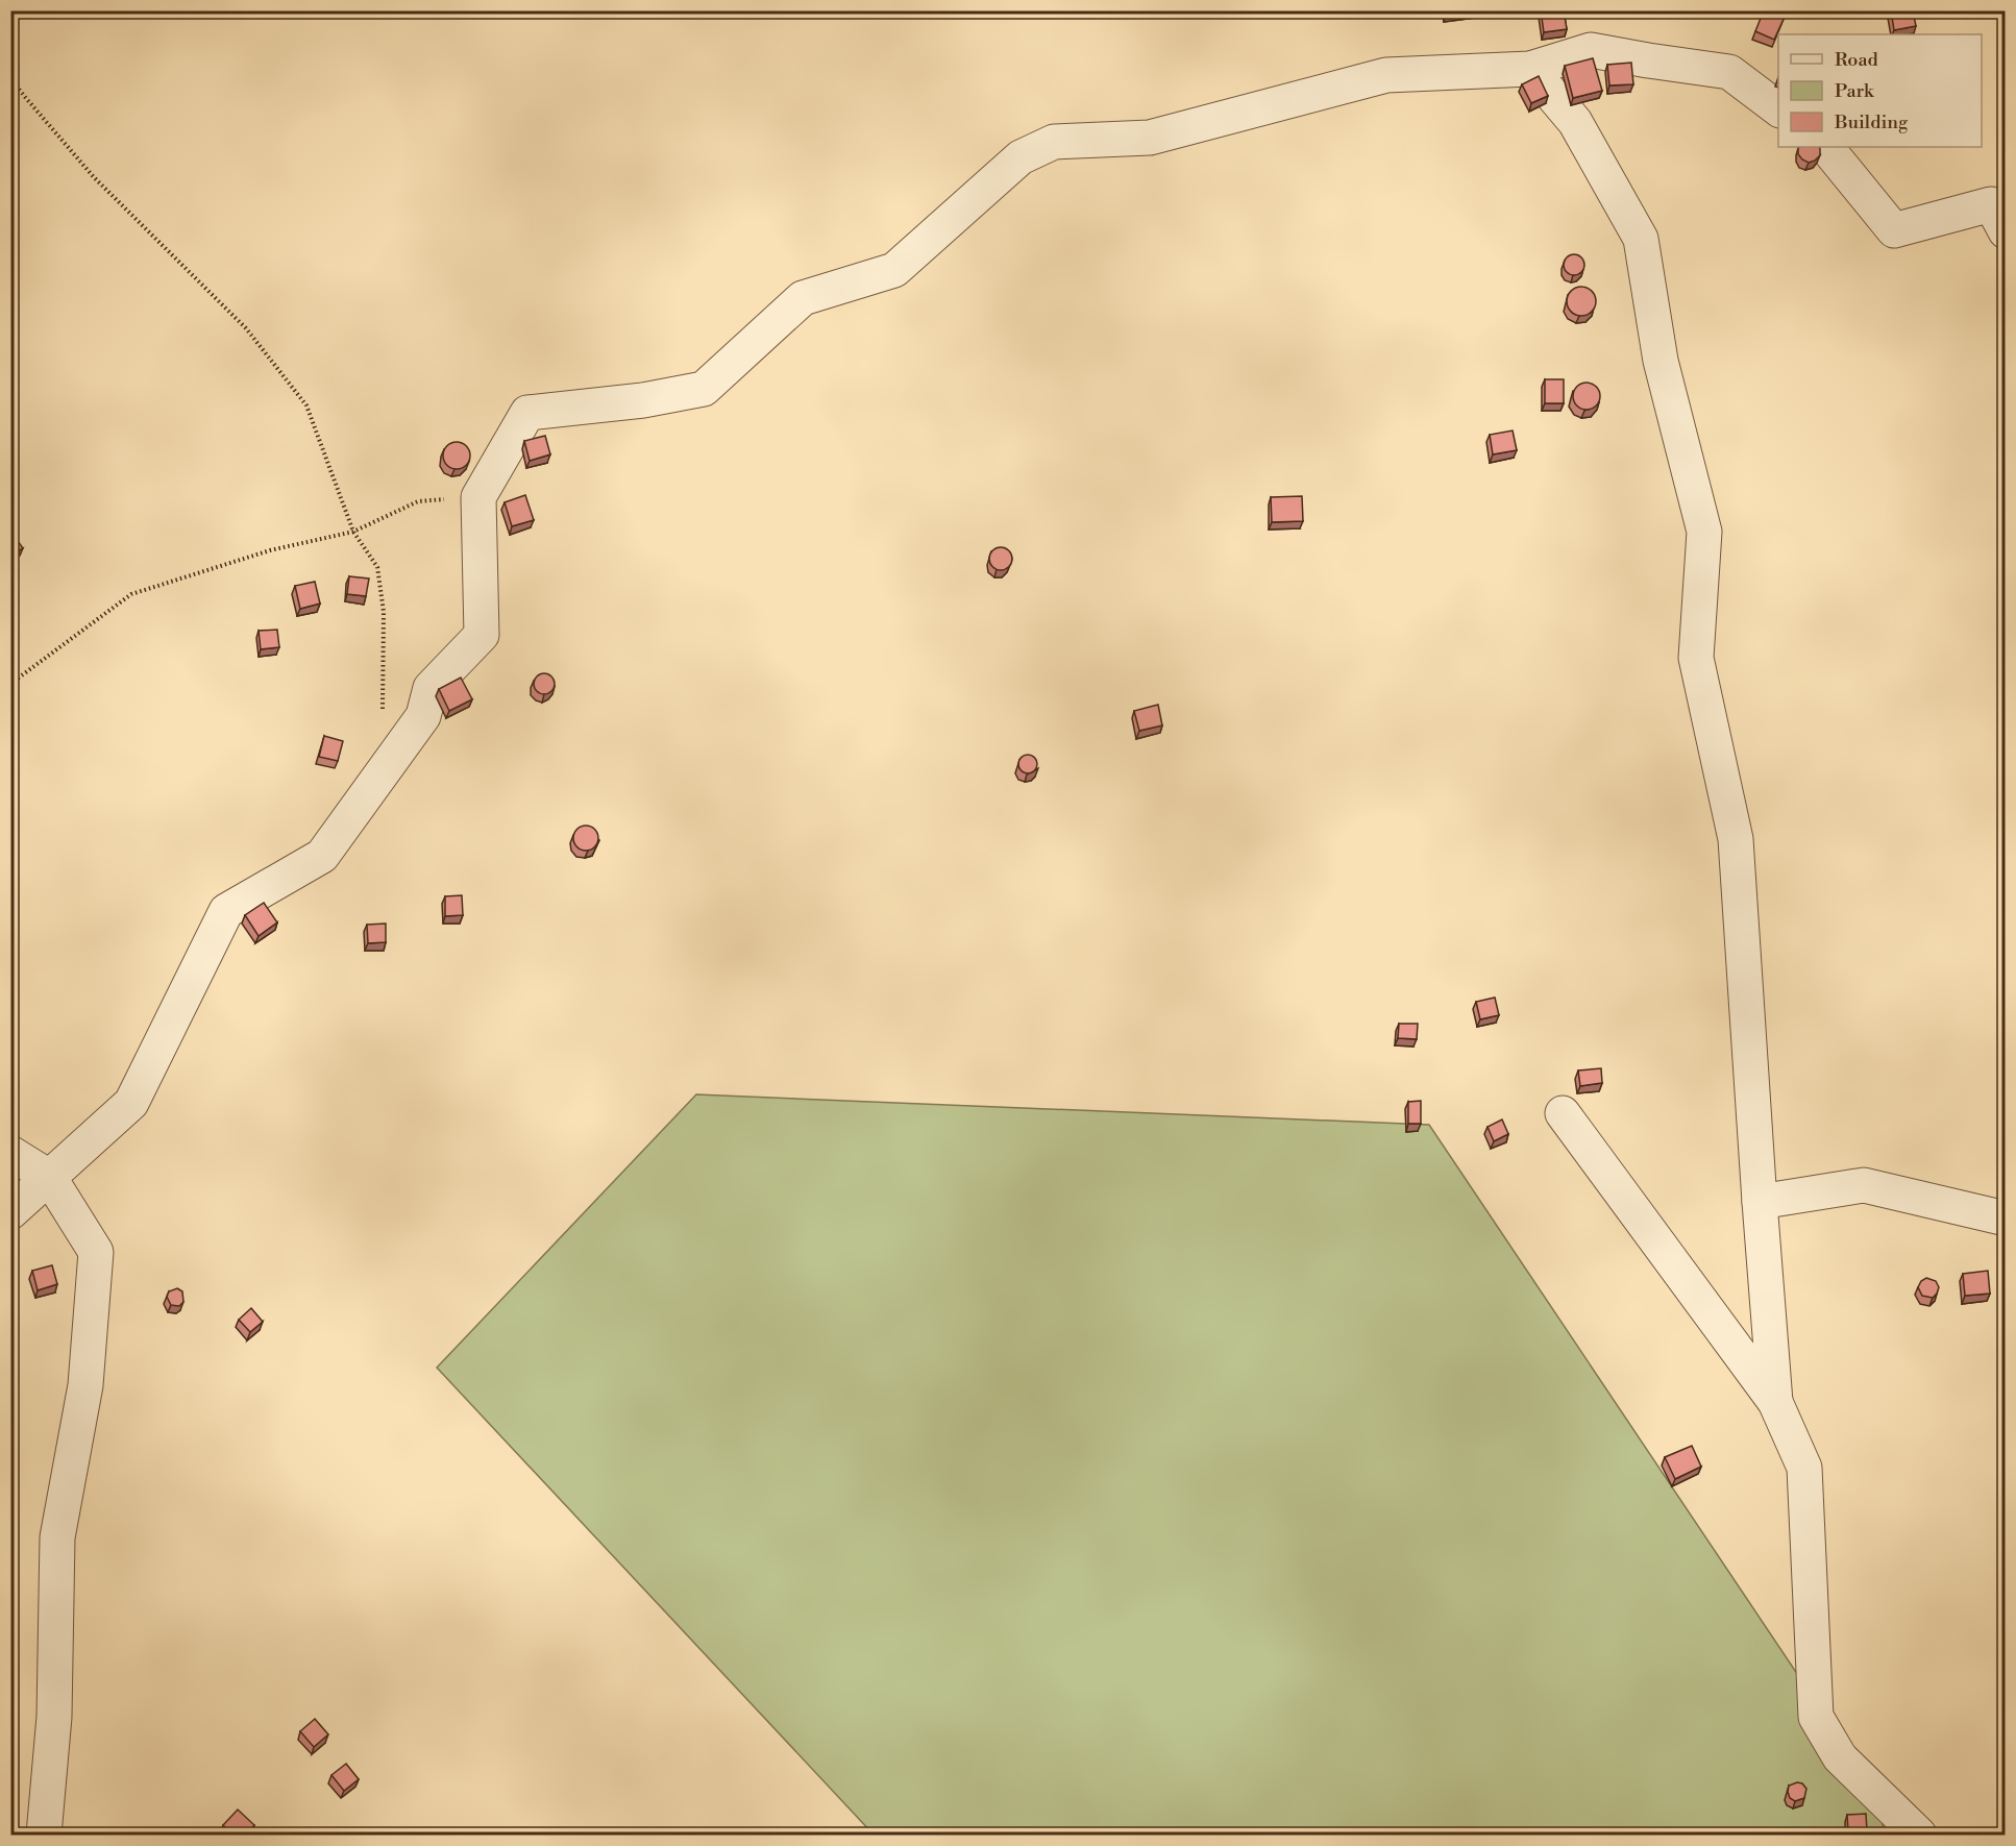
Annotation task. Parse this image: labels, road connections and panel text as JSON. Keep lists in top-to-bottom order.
{
  "legend": ["Road", "Park", "Building"]
}
